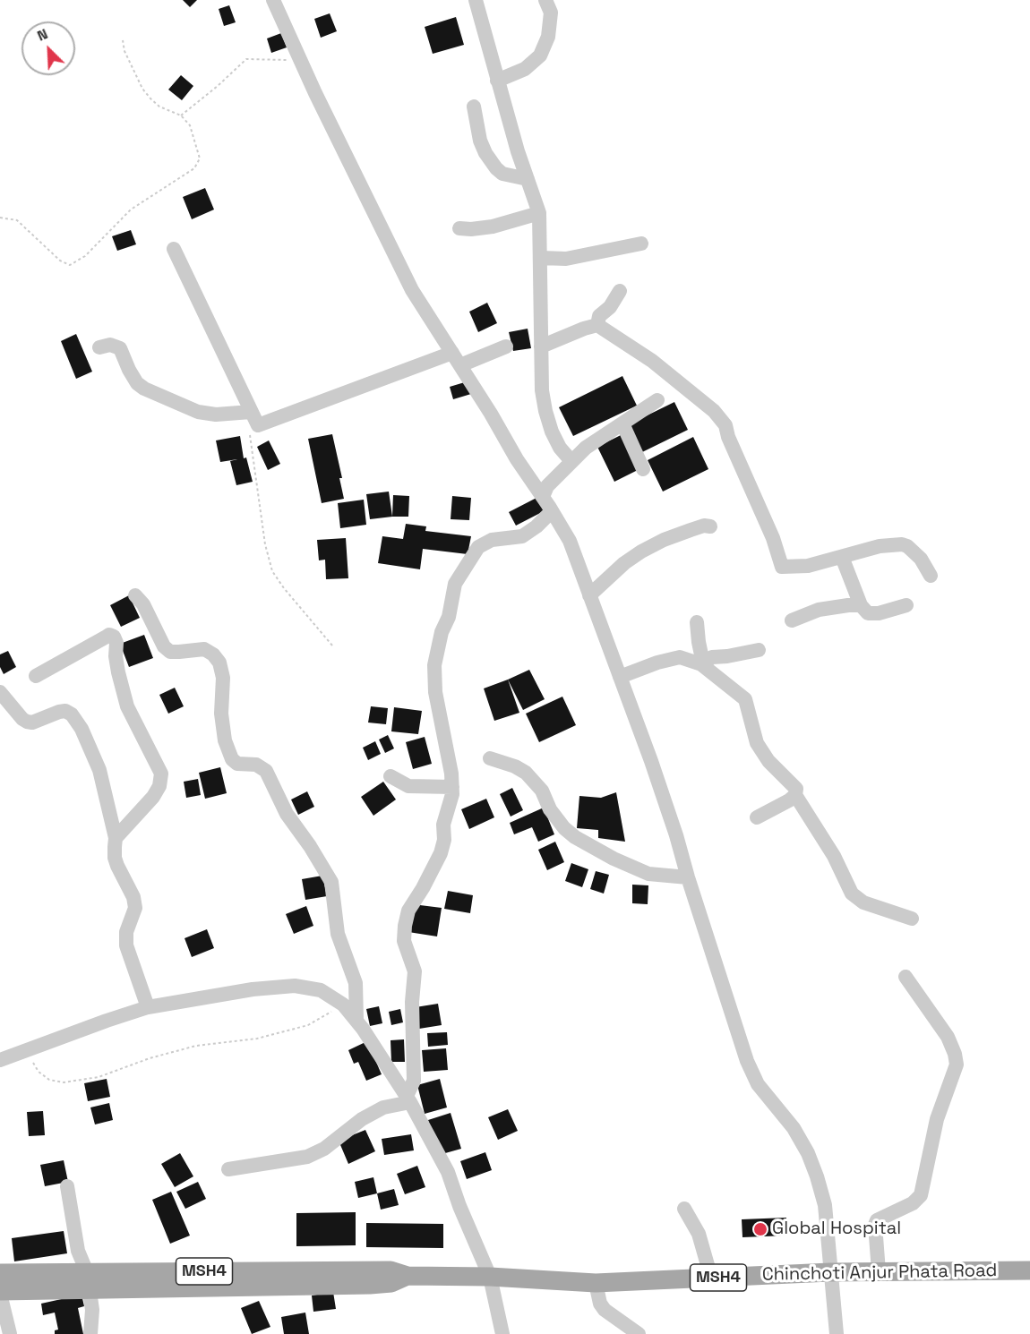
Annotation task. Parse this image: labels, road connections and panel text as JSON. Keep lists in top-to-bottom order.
{
  "streets": {
    "main road": ["MSH4", "Chinchoti Anjur Phata Road"]
  },
  "places": ["Global Hospital"],
  "north": "top left"
}
